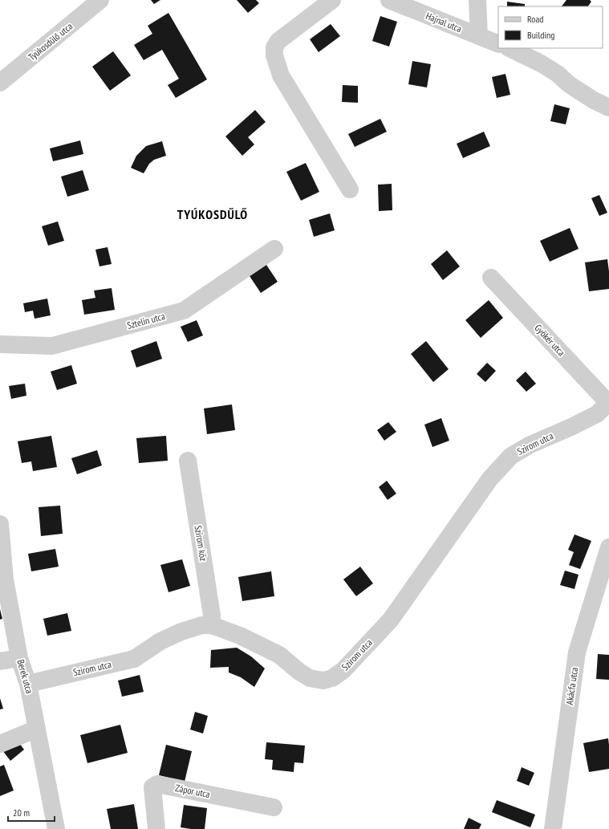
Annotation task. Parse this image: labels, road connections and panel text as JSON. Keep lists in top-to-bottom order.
{
  "streets": {
    "street": [
      "Hajnal utca",
      "Tyúkosdűlő utca",
      "Sztelin utca",
      "Gyökér utca",
      "Szirom utca",
      "Szirom köz",
      "Berek utca",
      "Akácfa utca",
      "Zápor utca"
    ]
  },
  "crossings": [
    ["Gyökér utca", "Szirom utca"],
    ["Szirom utca", "Szirom köz"],
    ["Szirom utca", "Berek utca"]
  ],
  "districts": ["TYÚKOSDŰLŐ"],
  "legend": ["Road", "Building"],
  "scale_bar": "20 m"
}
